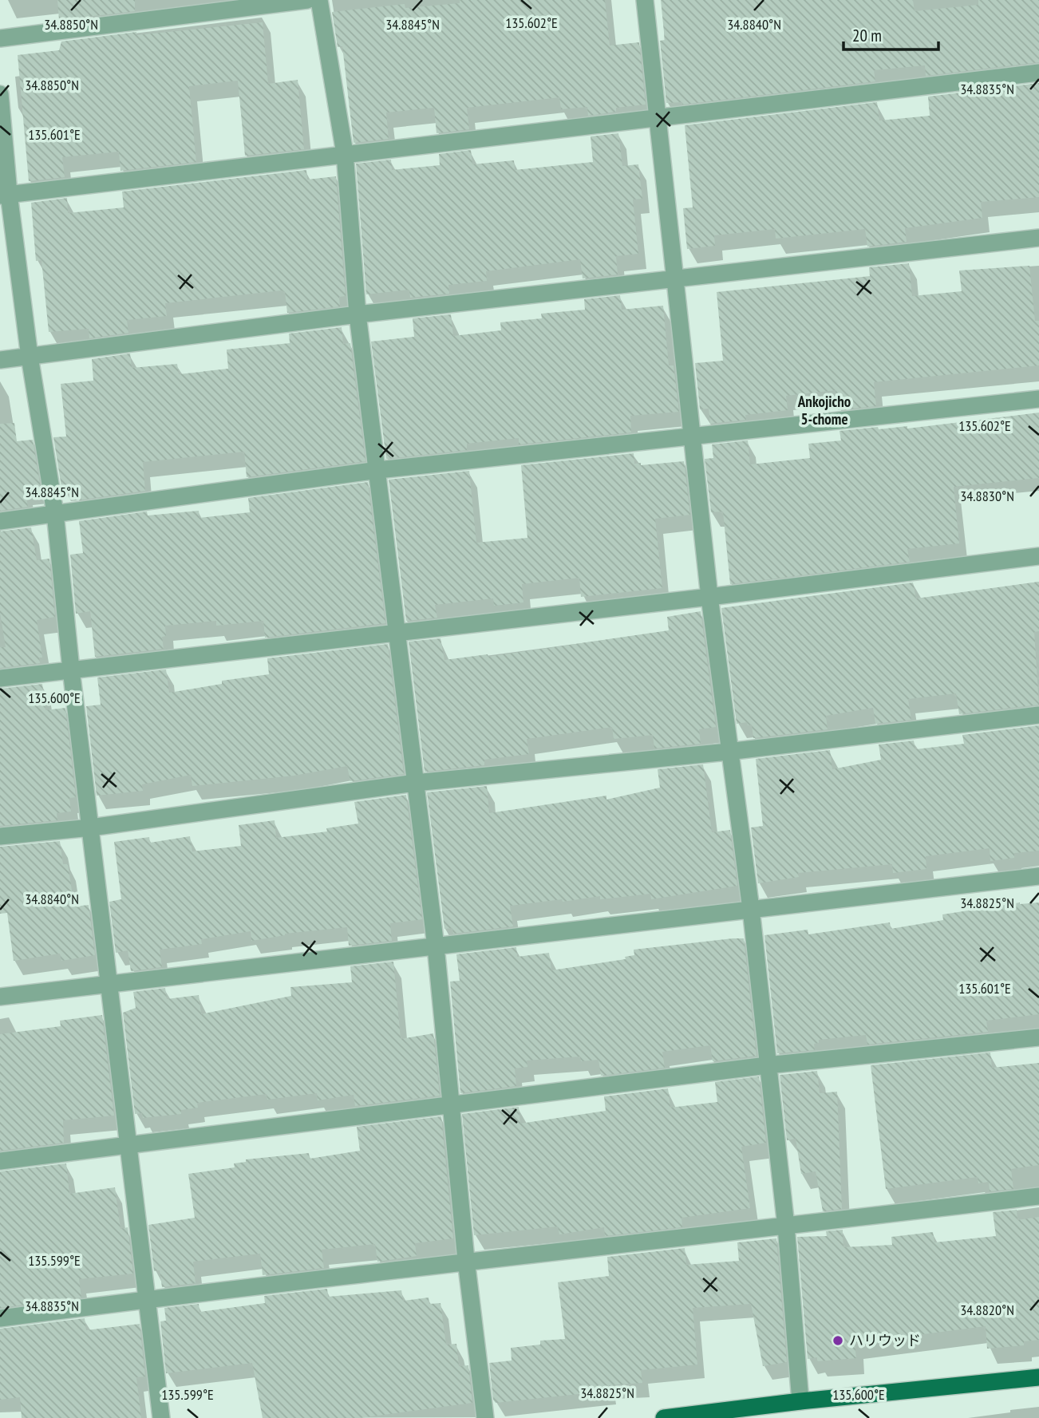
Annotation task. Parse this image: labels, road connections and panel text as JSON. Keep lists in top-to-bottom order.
{
  "districts": ["Ankojicho 5-chome"],
  "places": ["ハリウッド"],
  "scale_bar": "20 m",
  "coordinates": [
    "135.602°E",
    "34.8850°N",
    "34.8845°N",
    "34.8840°N",
    "34.8835°N",
    "135.601°E",
    "34.8830°N",
    "135.600°E",
    "34.8825°N",
    "135.599°E",
    "34.8820°N"
  ]
}
